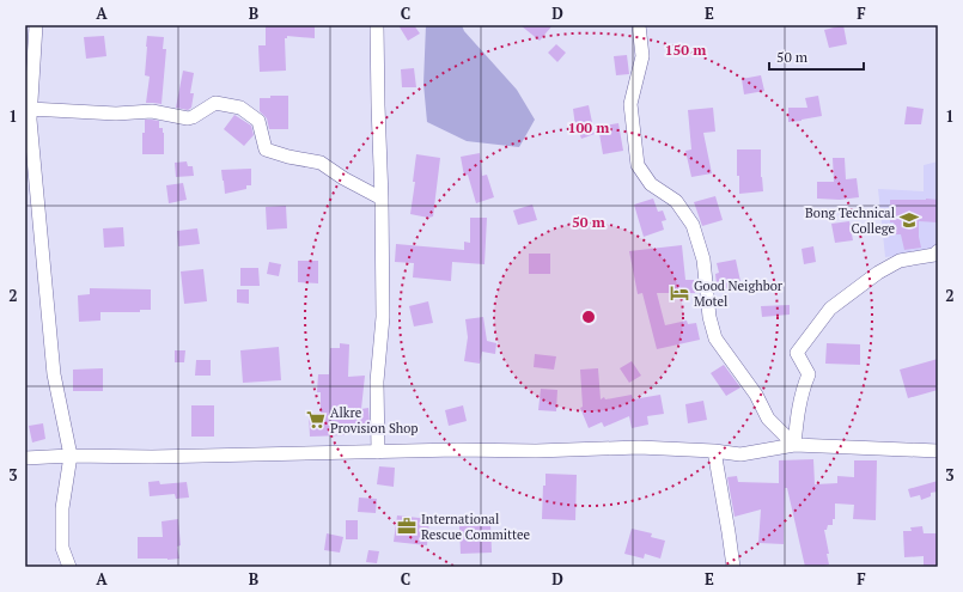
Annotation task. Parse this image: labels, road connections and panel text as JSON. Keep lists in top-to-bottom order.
{
  "places": {
    "school or university": ["Bong Technical College"],
    "hotel": ["Good Neighbor Motel"],
    "supermarket": ["Alkre Provision Shop"],
    "office": ["International Rescue Committee"]
  },
  "scale_bar": "50 m",
  "grid": {
    "columns": [
      "A",
      "B",
      "C",
      "D",
      "E",
      "F"
    ],
    "rows": ["1", "2", "3"]
  },
  "rings": ["150 m", "100 m", "50 m"]
}
